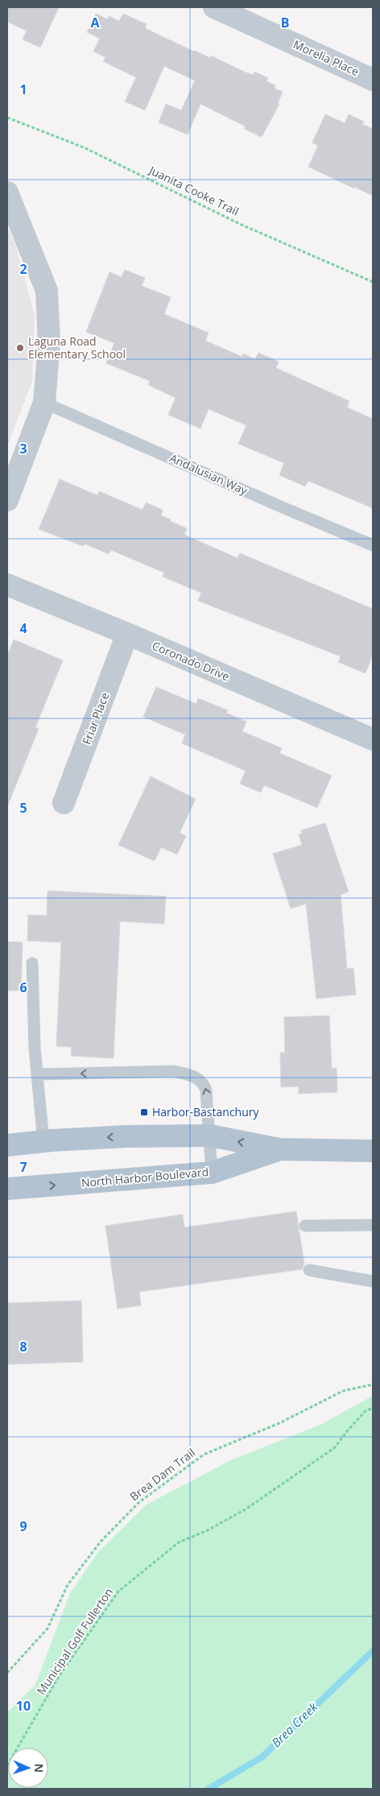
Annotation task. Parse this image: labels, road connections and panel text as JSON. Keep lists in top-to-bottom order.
{
  "streets": {
    "main road": ["North Harbor Boulevard"],
    "street": ["Morelia Place", "Coronado Drive", "Friar Place"],
    "lane": ["Andalusian Way"],
    "path": ["Juanita Cooke Trail", "Brea Dam Trail", "Municipal Golf Fullerton"]
  },
  "crossings": [
    ["Coronado Drive", "Friar Place"]
  ],
  "water": ["Brea Creek"],
  "places": {
    "other": ["Laguna Road Elementary School"],
    "transit": ["Harbor-Bastanchury"]
  },
  "north": "right",
  "grid": {
    "columns": ["A", "B"],
    "rows": [
      "1",
      "2",
      "3",
      "4",
      "5",
      "6",
      "7",
      "8",
      "9",
      "10"
    ]
  }
}
